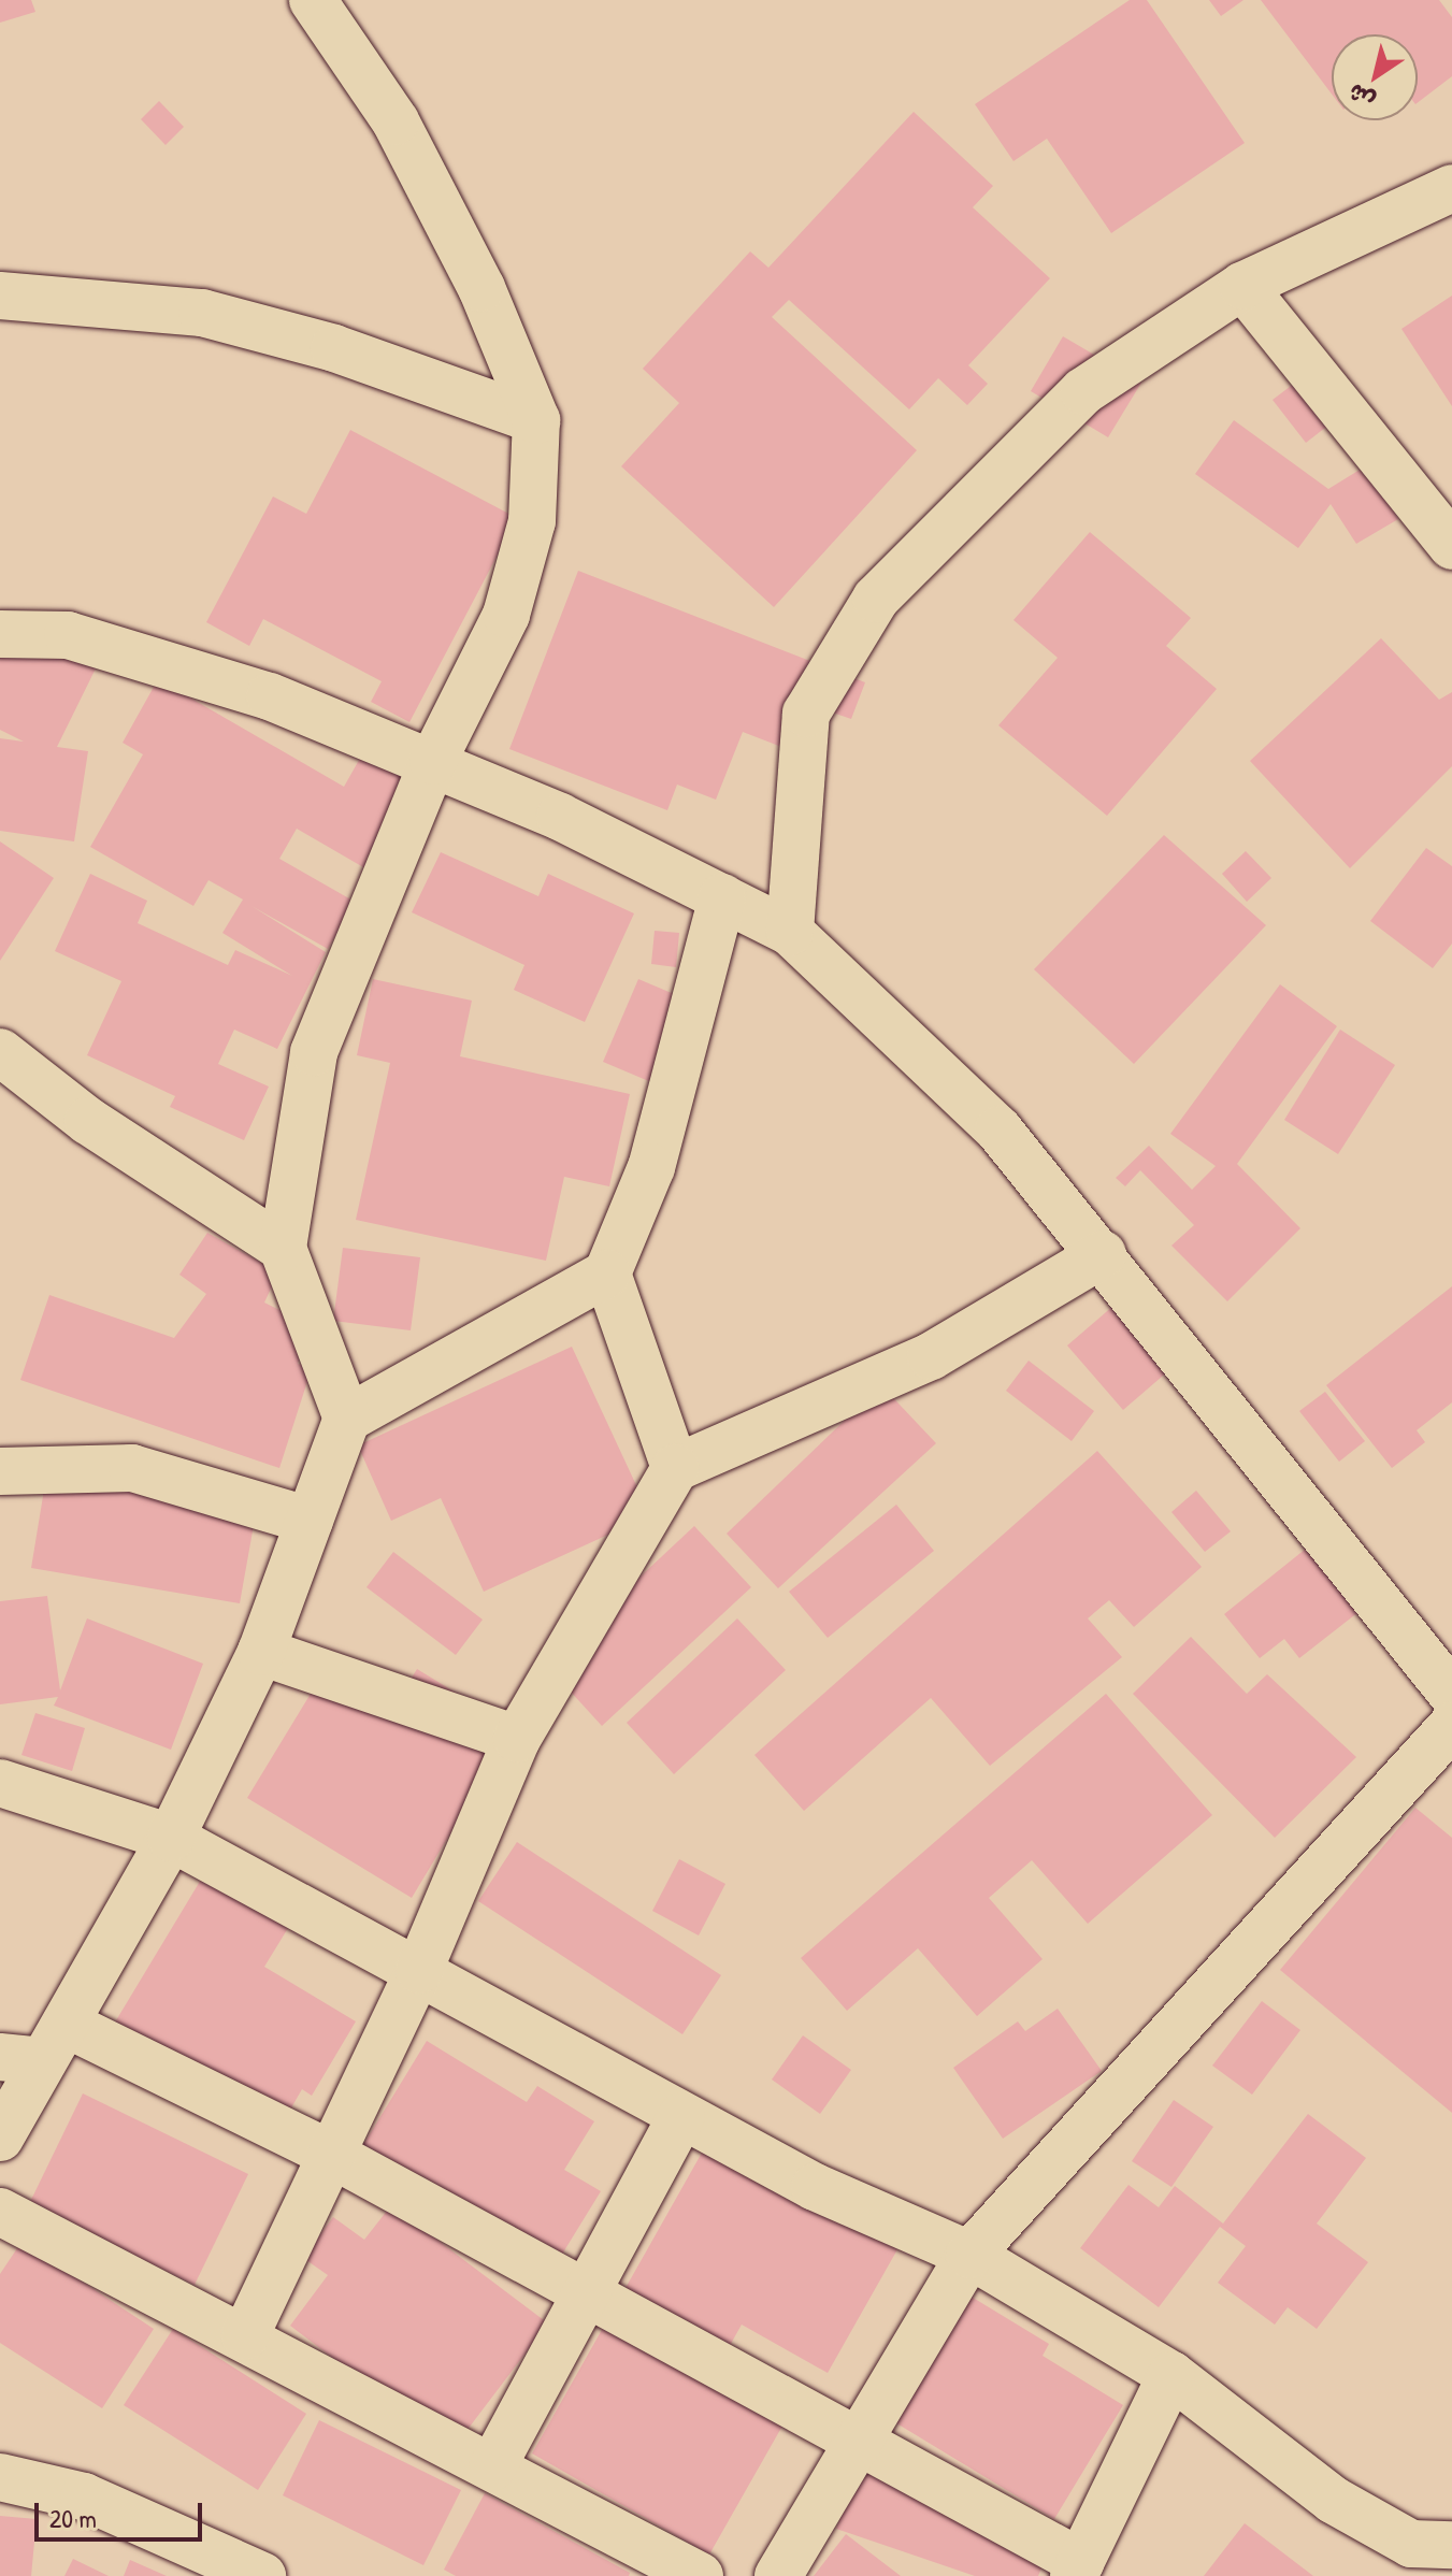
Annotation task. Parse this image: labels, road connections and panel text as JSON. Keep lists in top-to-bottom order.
{
  "scale_bar": "20 m",
  "north": "bottom left"
}
